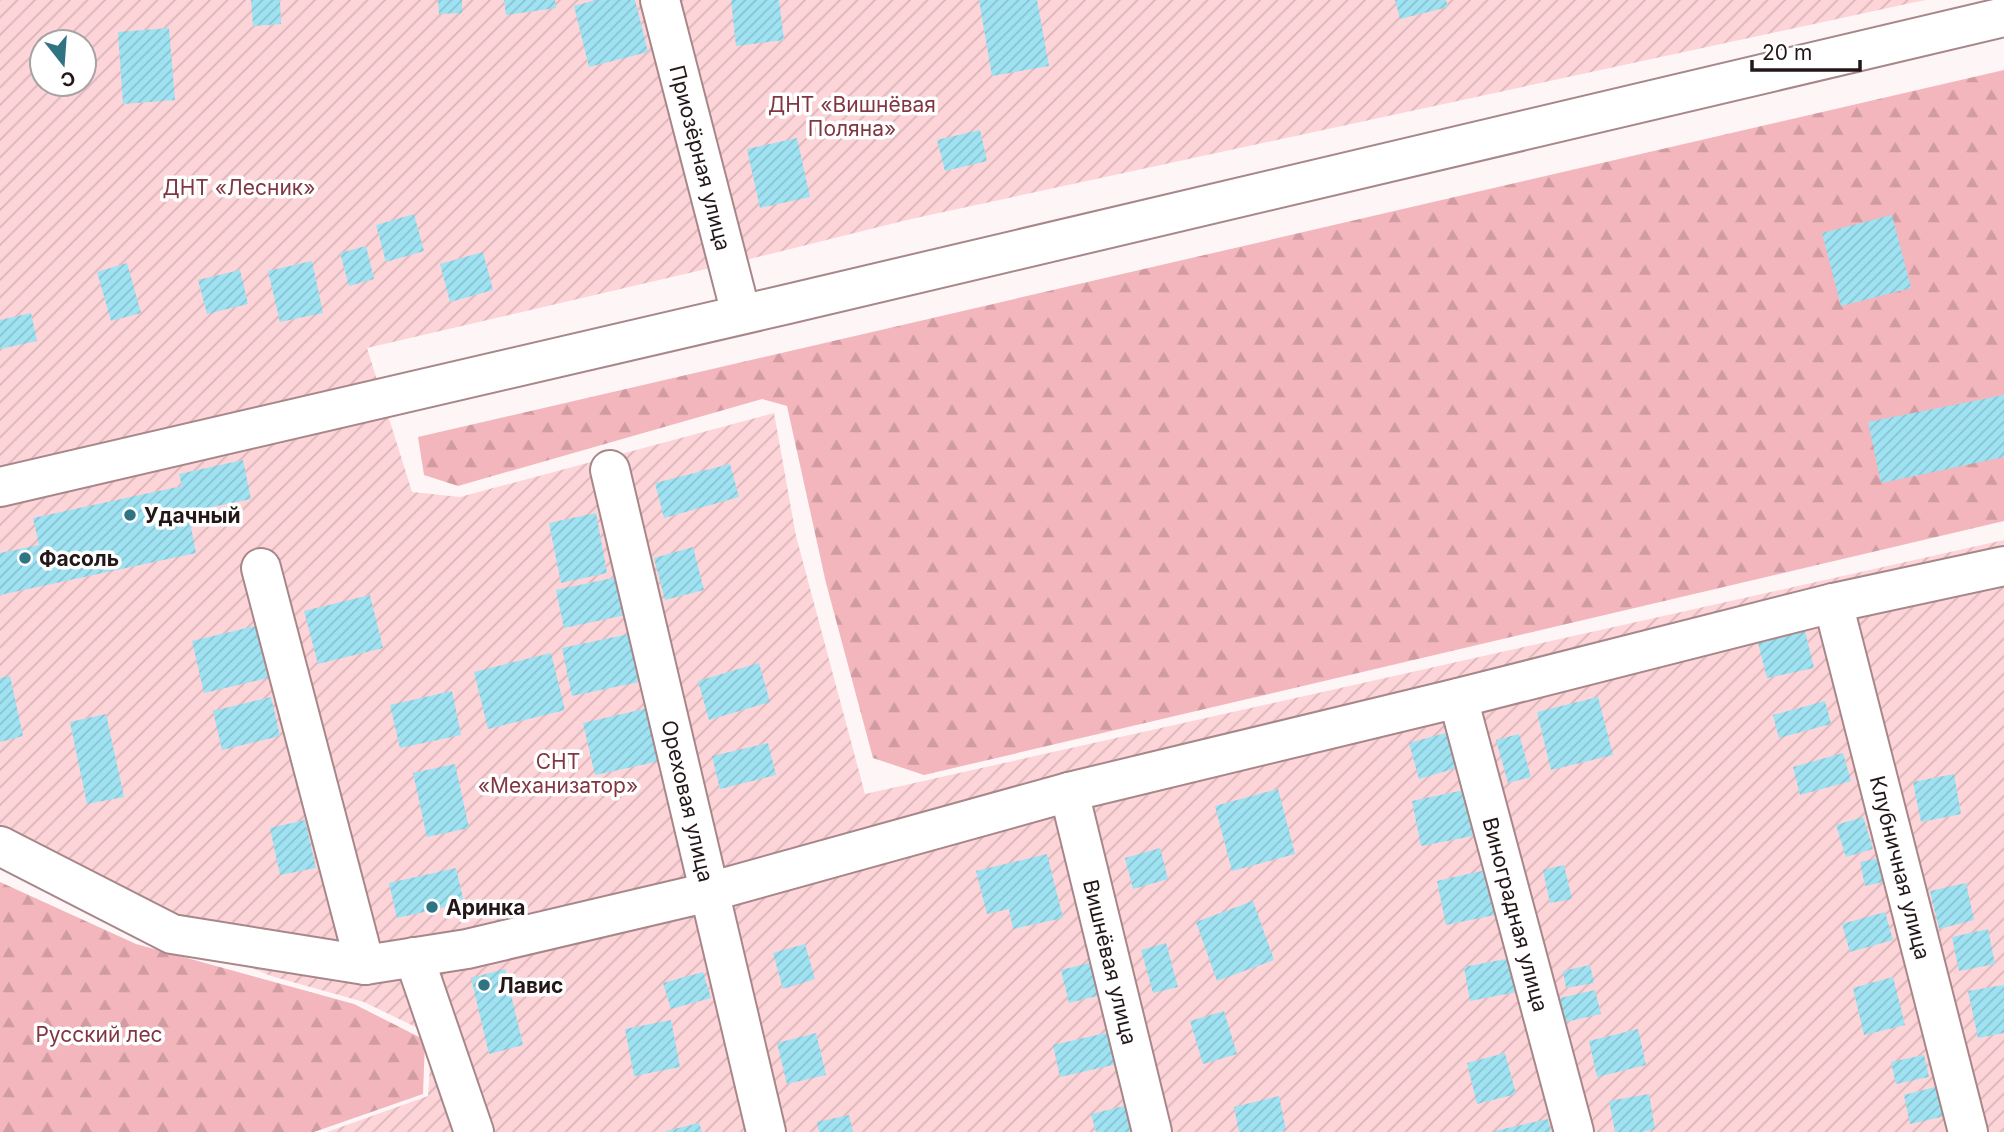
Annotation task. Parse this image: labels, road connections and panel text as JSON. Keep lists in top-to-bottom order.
{
  "streets": {
    "street": [
      "Приозёрная улица",
      "Ореховая улица",
      "Клубничная улица",
      "Виноградная улица",
      "Вишнёвая улица"
    ]
  },
  "parks": [
    "ДНТ «Вишнёвая Поляна»",
    "ДНТ «Лесник»",
    "СНТ «Механизатор»",
    "Русский лес"
  ],
  "places": [
    "Удачный",
    "Фасоль",
    "Аринка",
    "Лавис"
  ],
  "scale_bar": "20 m",
  "north": "bottom"
}
